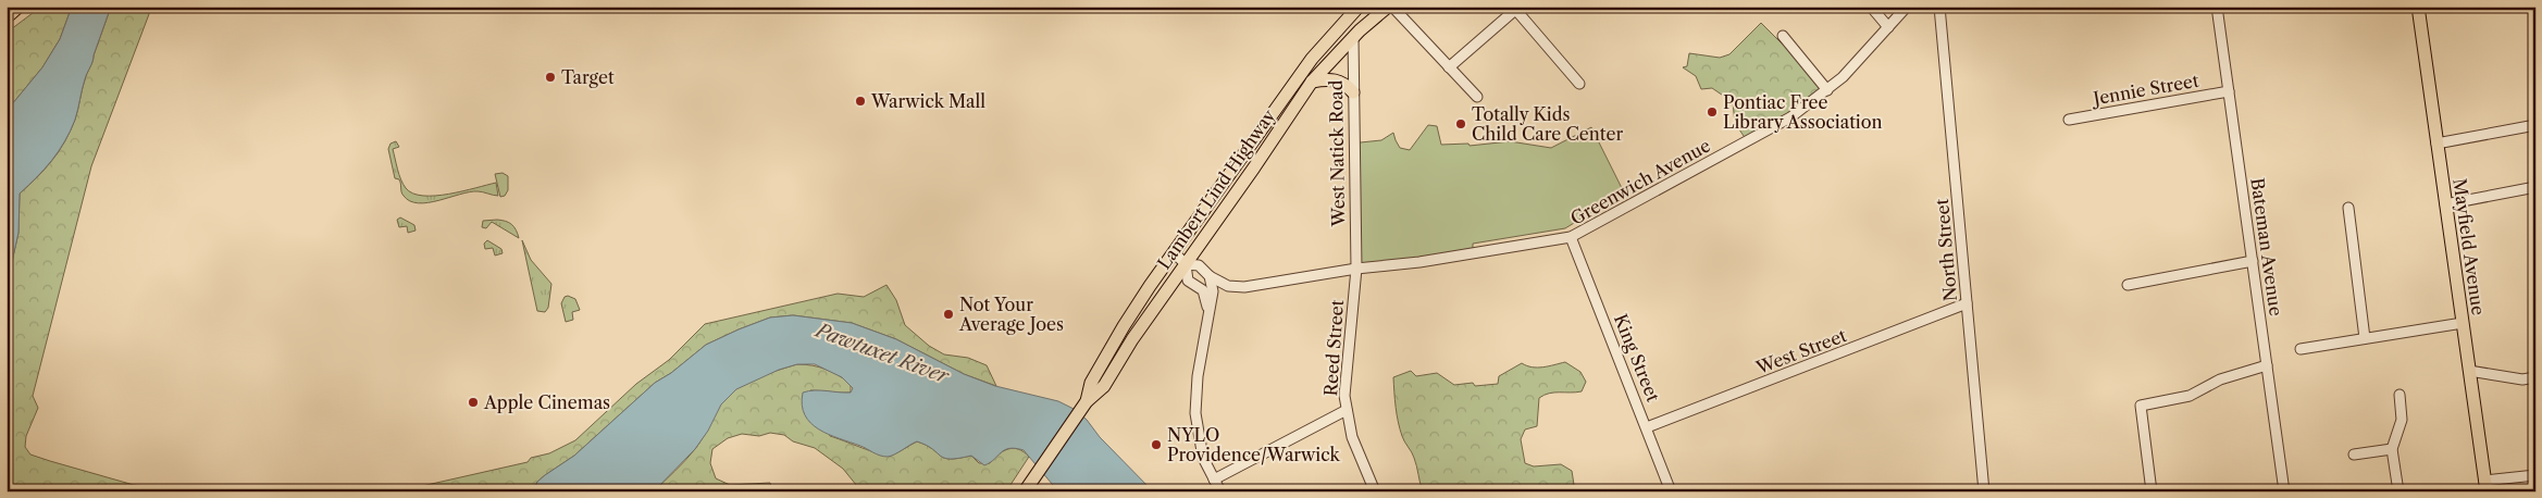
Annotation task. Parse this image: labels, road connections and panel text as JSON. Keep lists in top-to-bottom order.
{
  "streets": {
    "main road": ["West Natick Road", "Lambert Lind Highway", "Mayfield Avenue"],
    "street": [
      "Jennie Street",
      "Greenwich Avenue",
      "Bateman Avenue",
      "North Street",
      "Reed Street",
      "West Street",
      "King Street"
    ]
  },
  "crossings": [
    ["Jennie Street", "Bateman Avenue"],
    ["West Natick Road", "Greenwich Avenue"],
    ["West Natick Road", "Lambert Lind Highway"],
    ["West Natick Road", "Reed Street"],
    ["Greenwich Avenue", "Lambert Lind Highway"],
    ["Greenwich Avenue", "Reed Street"],
    ["Greenwich Avenue", "King Street"],
    ["North Street", "West Street"],
    ["West Street", "King Street"]
  ],
  "water": ["Pawtuxet River"],
  "places": [
    "Target",
    "Warwick Mall",
    "Pontiac Free Library Association",
    "Totally Kids Child Care Center",
    "Not Your Average Joes",
    "Apple Cinemas",
    "NYLO Providence/Warwick"
  ]
}
